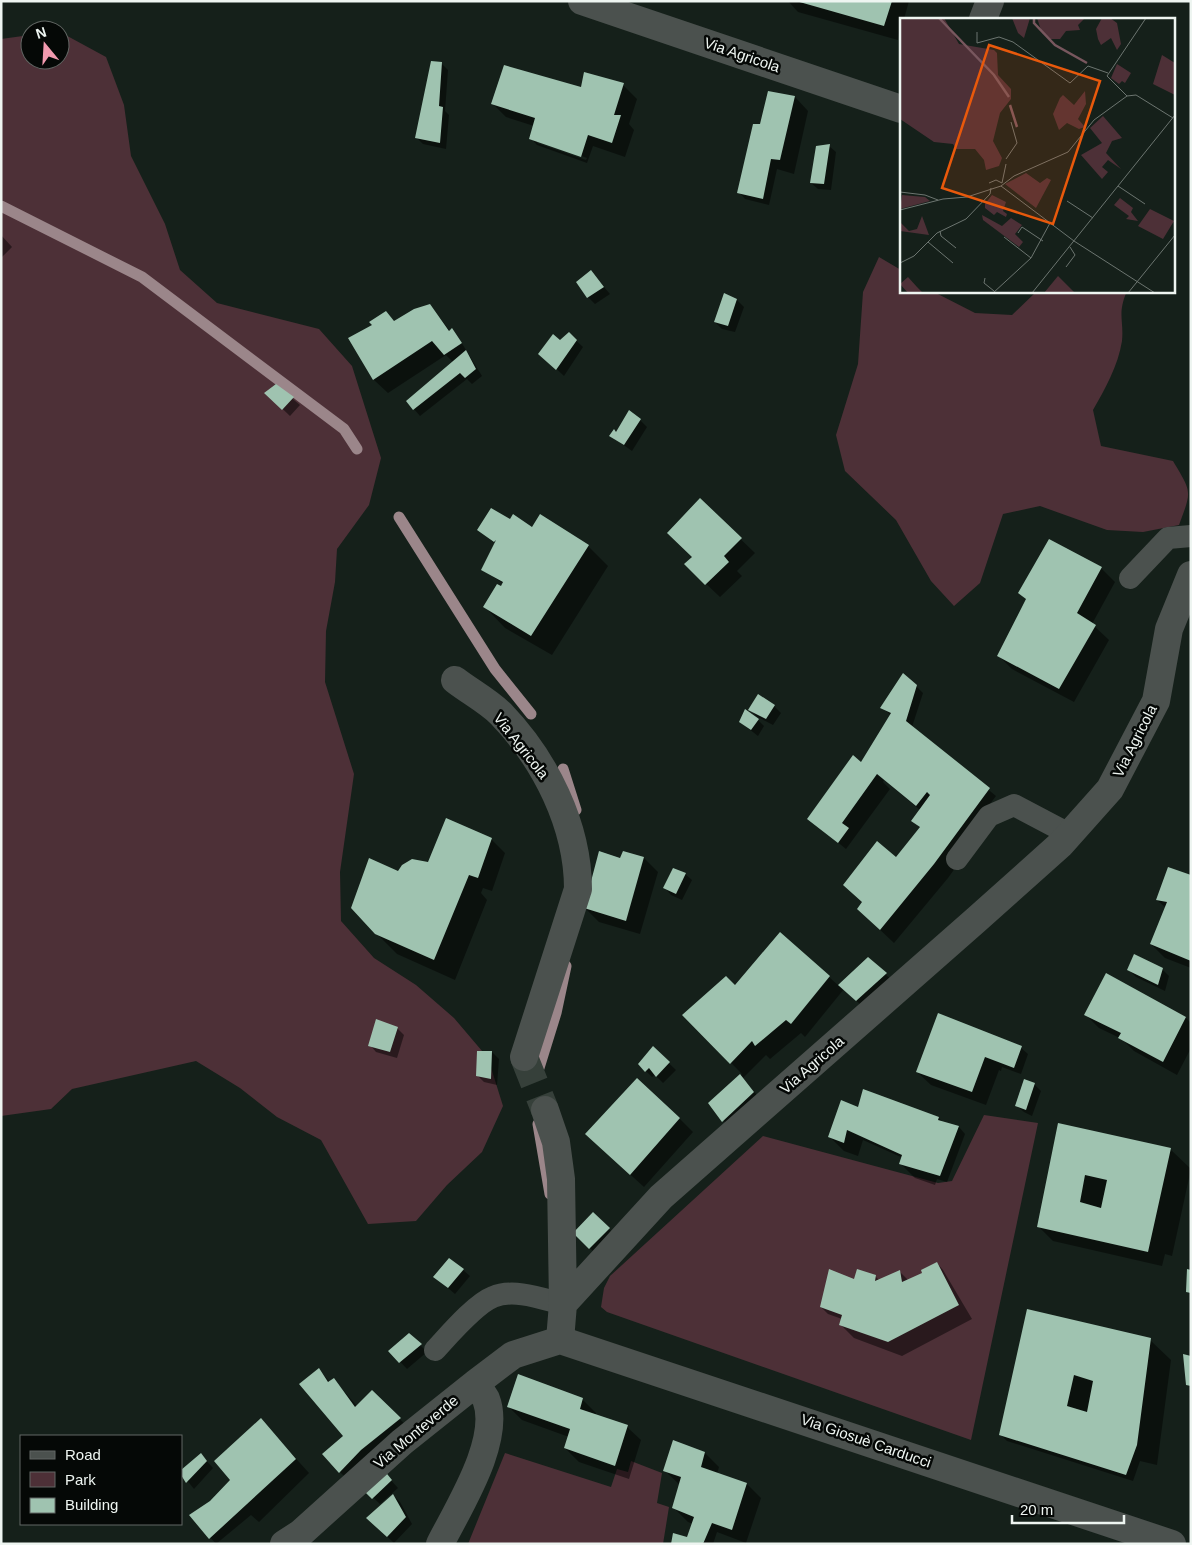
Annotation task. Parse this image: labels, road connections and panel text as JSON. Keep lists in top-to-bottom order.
{
  "streets": {
    "street": ["Via Agricola", "Via Monteverde", "Via Giosuè Carducci"]
  },
  "crossings": [
    ["Via Monteverde", "Via Giosuè Carducci"]
  ],
  "legend": ["Road", "Park", "Building"],
  "scale_bar": "20 m",
  "north": "top"
}
